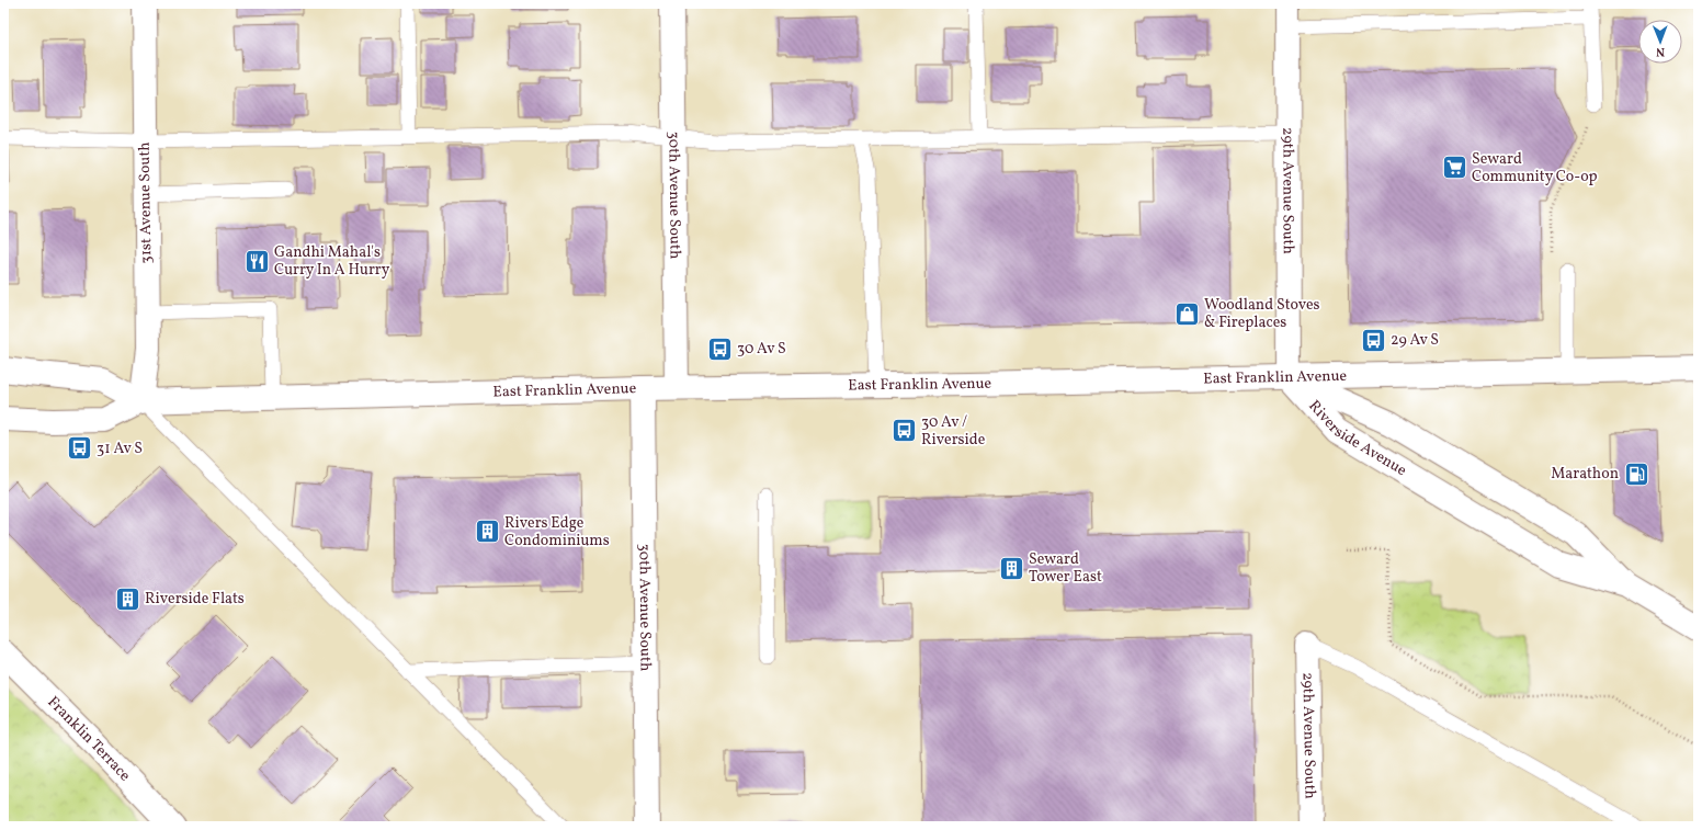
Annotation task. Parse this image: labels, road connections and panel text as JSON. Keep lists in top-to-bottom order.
{
  "streets": {
    "street": [
      "29th Avenue South",
      "30th Avenue South",
      "31st Avenue South",
      "East Franklin Avenue",
      "Riverside Avenue",
      "Franklin Terrace"
    ]
  },
  "crossings": [
    ["29th Avenue South", "East Franklin Avenue"],
    ["29th Avenue South", "Riverside Avenue"],
    ["30th Avenue South", "East Franklin Avenue"],
    ["31st Avenue South", "East Franklin Avenue"],
    ["East Franklin Avenue", "Riverside Avenue"]
  ],
  "places": {
    "supermarket": ["Seward Community Co-op"],
    "restaurant": ["Gandhi Mahal's Curry In A Hurry"],
    "shop": ["Woodland Stoves & Fireplaces"],
    "bus stop": [
      "29 Av S",
      "30 Av S",
      "30 Av / Riverside",
      "31 Av S"
    ],
    "fuel station": ["Marathon"],
    "building": ["Rivers Edge Condominiums", "Seward Tower East", "Riverside Flats"]
  },
  "north": "bottom"
}
